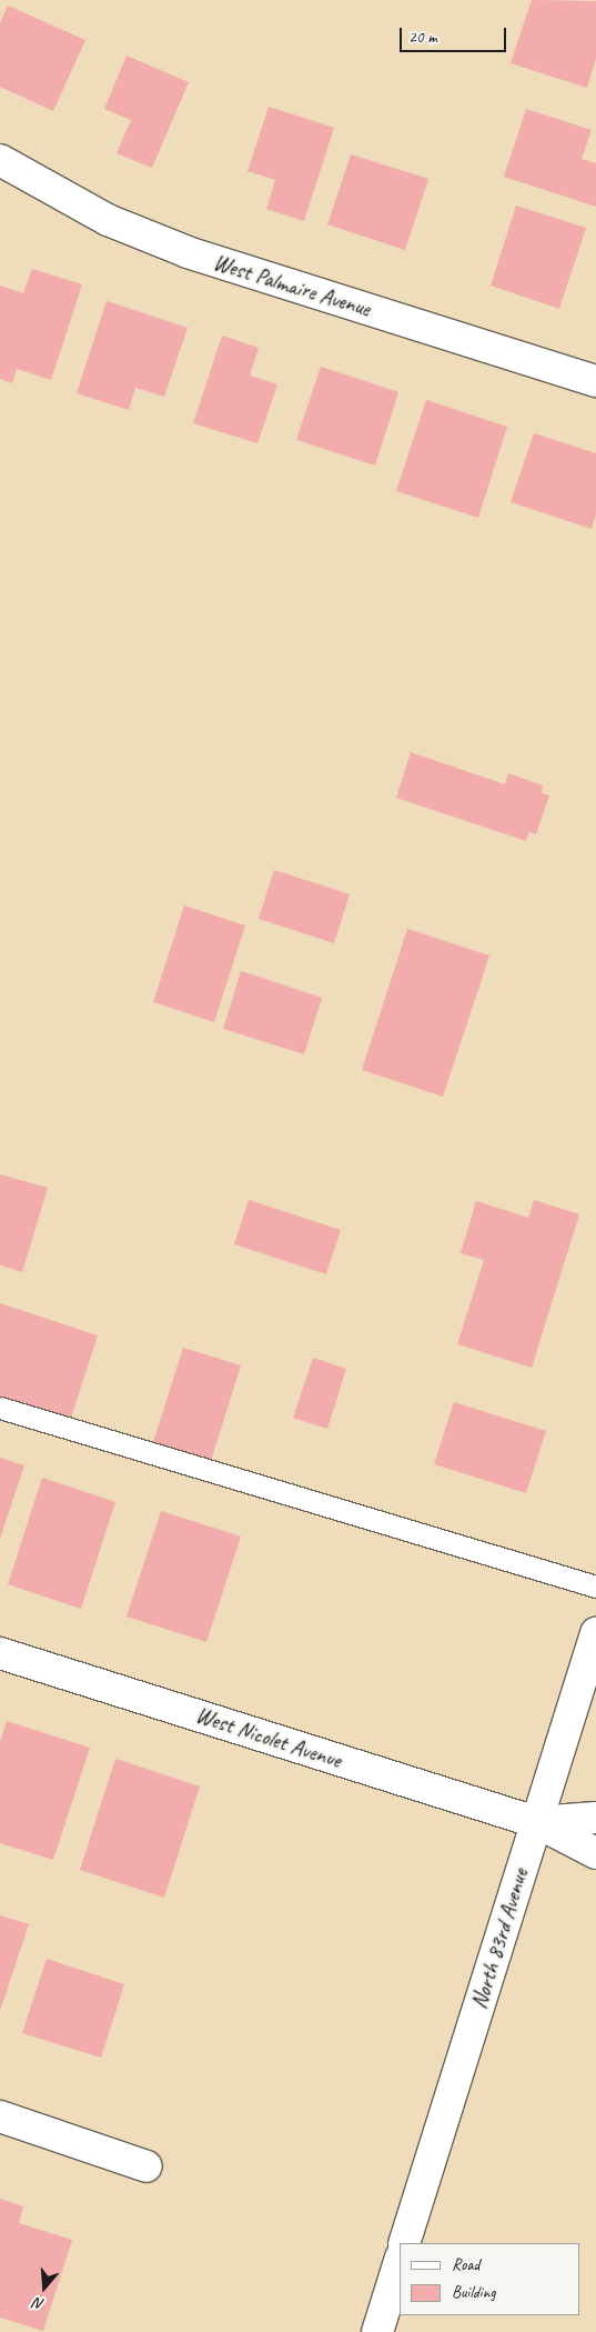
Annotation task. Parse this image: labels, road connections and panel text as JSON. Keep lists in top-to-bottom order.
{
  "streets": {
    "street": ["West Palmaire Avenue", "West Nicolet Avenue", "North 83rd Avenue"]
  },
  "crossings": [
    ["West Nicolet Avenue", "North 83rd Avenue"]
  ],
  "legend": ["Road", "Building"],
  "scale_bar": "20 m",
  "north": "bottom"
}
